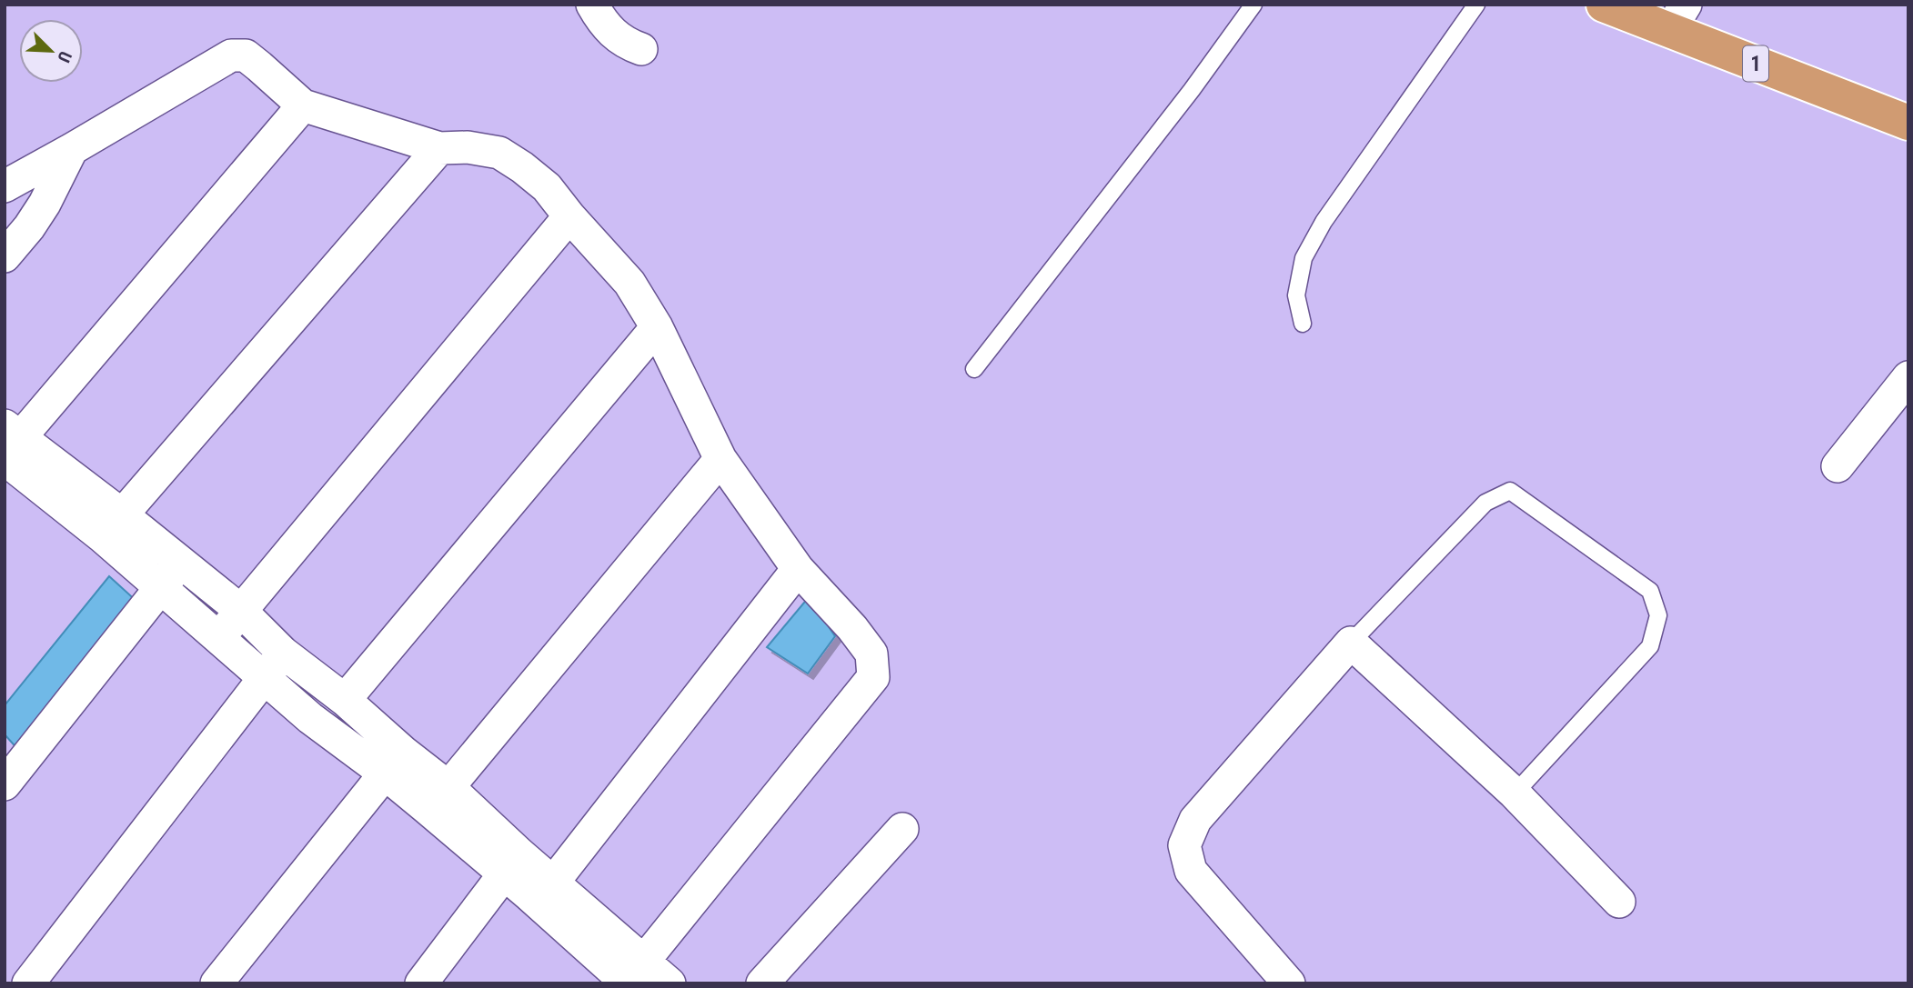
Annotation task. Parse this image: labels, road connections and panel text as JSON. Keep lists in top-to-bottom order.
{
  "streets": {
    "highway": ["1"]
  },
  "north": "bottom right"
}
